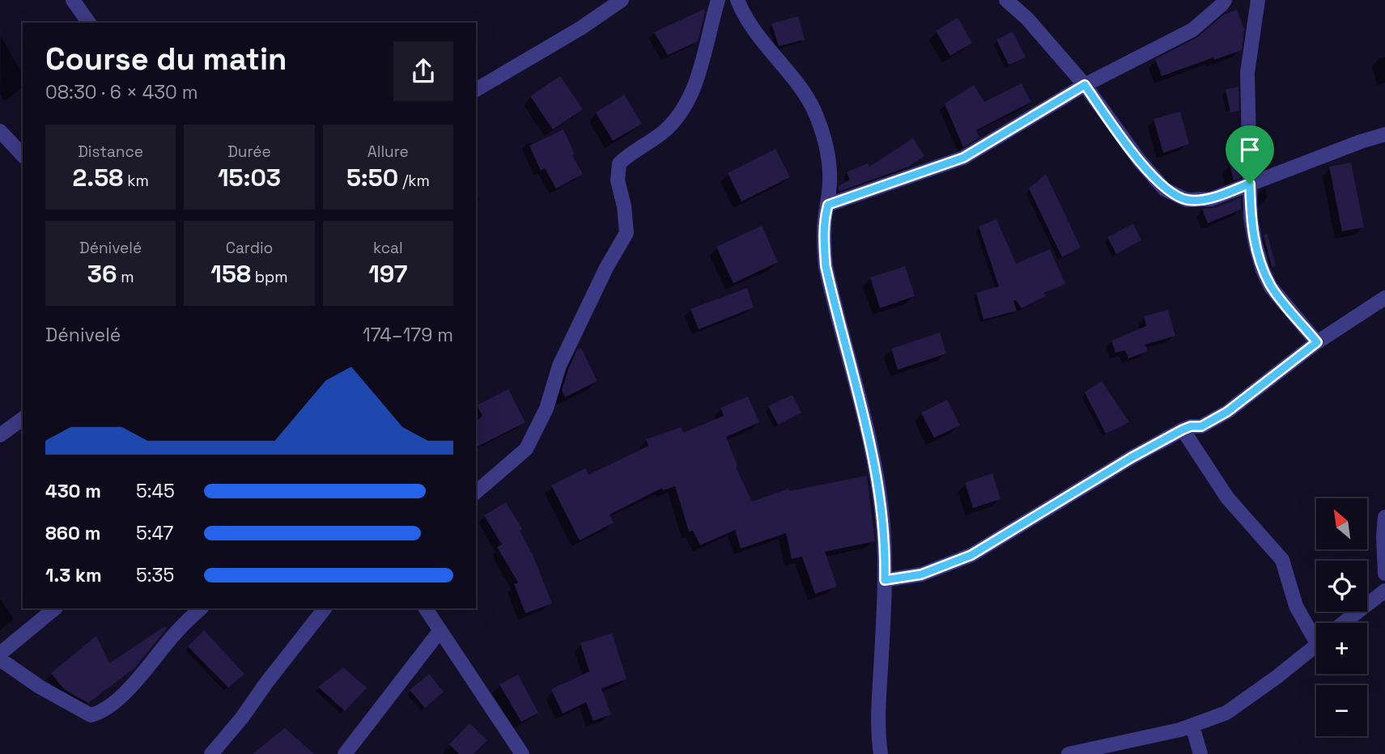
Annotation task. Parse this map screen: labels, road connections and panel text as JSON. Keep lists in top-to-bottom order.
{
  "north": "top left",
  "page": {
    "heading": ["Course du matin", "08:30 · 6 × 430 m"],
    "stats": [
      ["Distance", "2.58 km"],
      ["Durée", "15:03"],
      ["Allure", "5:50 /km"],
      ["Dénivelé", "36 m"],
      ["Cardio", "158 bpm"],
      ["kcal", "197"]
    ],
    "chart": ["Dénivelé", "174–179 m"],
    "list": [
      {
        "name": "430 m",
        "note": "5:45"
      },
      {
        "name": "860 m",
        "note": "5:47"
      },
      {
        "name": "1.3 km",
        "note": "5:35"
      }
    ],
    "map_buttons": ["+", "−"]
  }
}
